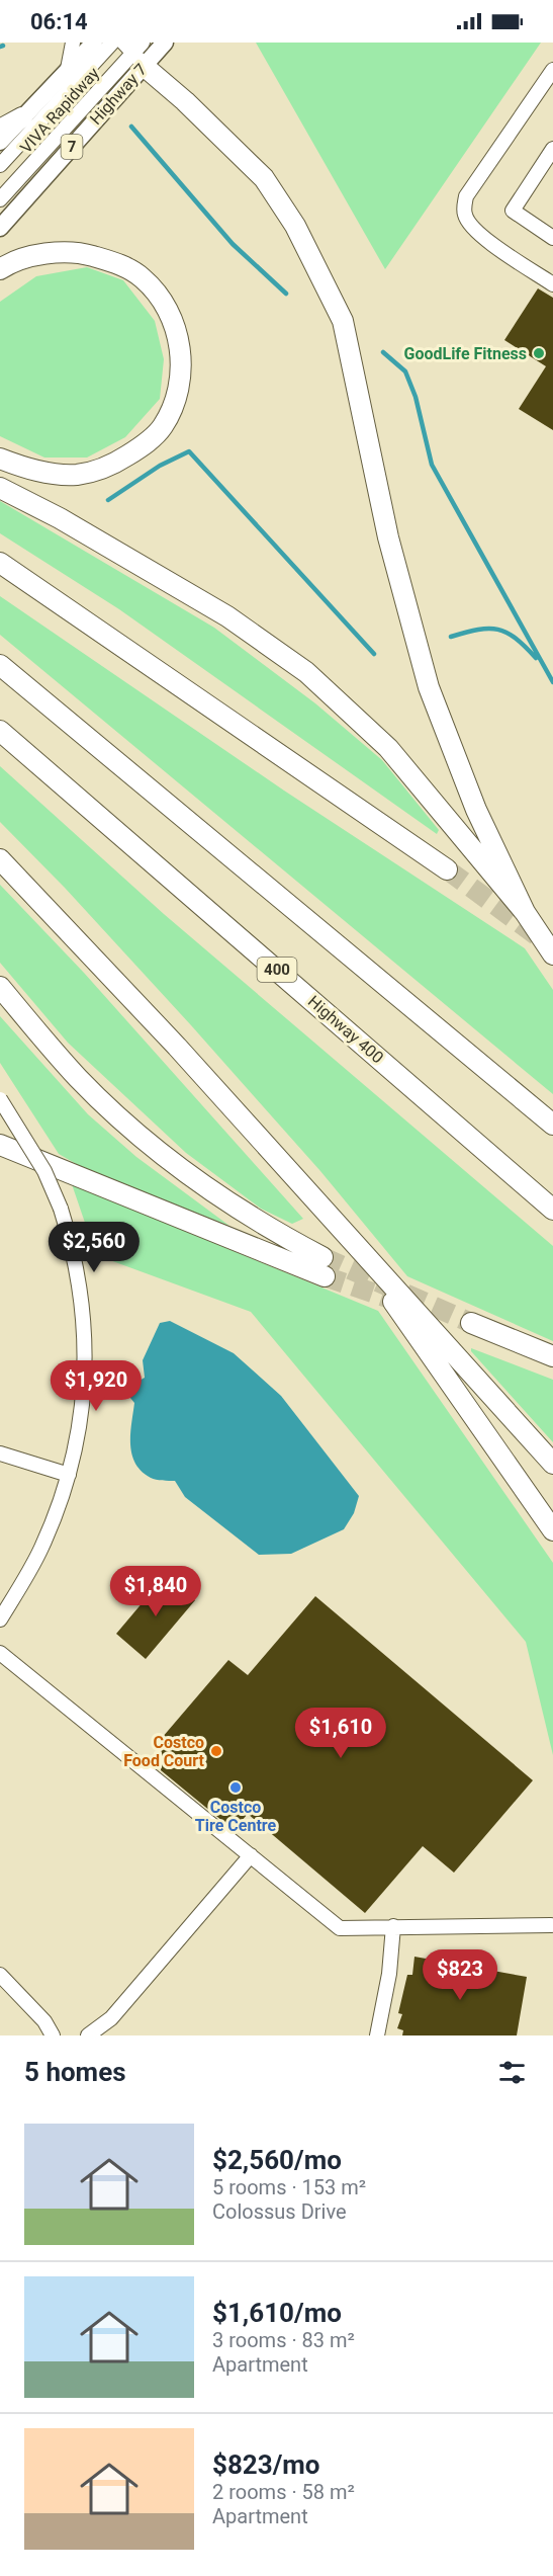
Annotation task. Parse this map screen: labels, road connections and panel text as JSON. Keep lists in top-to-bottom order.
{
  "streets": {
    "highway": ["400", "Highway 400"],
    "main road": ["Highway 7", "7"],
    "street": ["VIVA Rapidway"]
  },
  "crossings": [
    ["Highway 7", "VIVA Rapidway"]
  ],
  "places": ["GoodLife Fitness", "Costco Food Court", "Costco Tire Centre"],
  "page": {
    "status": "06:14",
    "price": [
      "$2,560",
      "$1,920",
      "$1,840",
      "$1,610",
      "$823"
    ],
    "heading": "5 homes",
    "list": [
      {
        "name": "$2,560/mo",
        "note": "5 rooms · 153 m² · Colossus Drive"
      },
      {
        "name": "$1,610/mo",
        "note": "3 rooms · 83 m² · Apartment"
      },
      {
        "name": "$823/mo",
        "note": "2 rooms · 58 m² · Apartment"
      }
    ]
  }
}
